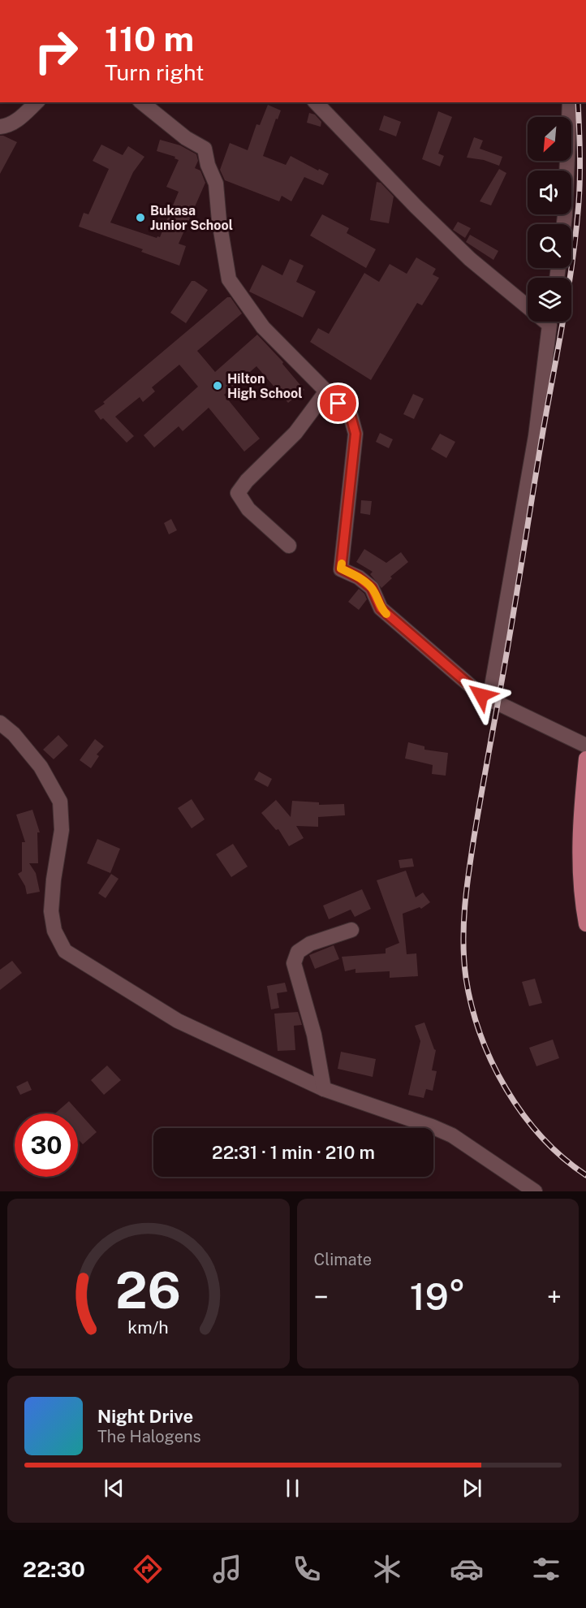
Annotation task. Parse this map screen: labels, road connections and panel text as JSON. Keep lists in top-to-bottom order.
{
  "places": ["Bukasa Junior School", "Hilton High School"],
  "north": "bottom left",
  "page": {
    "turn": ["110 m", "Turn right"],
    "limit": "30",
    "trip": "22:31 · 1 min · 210 m",
    "tile": "Climate",
    "heat": ["−", "19°", "+"],
    "song": ["Night Drive", "The Halogens"],
    "tabs": "22:30",
    "gauge": ["26", "km/h"]
  }
}
